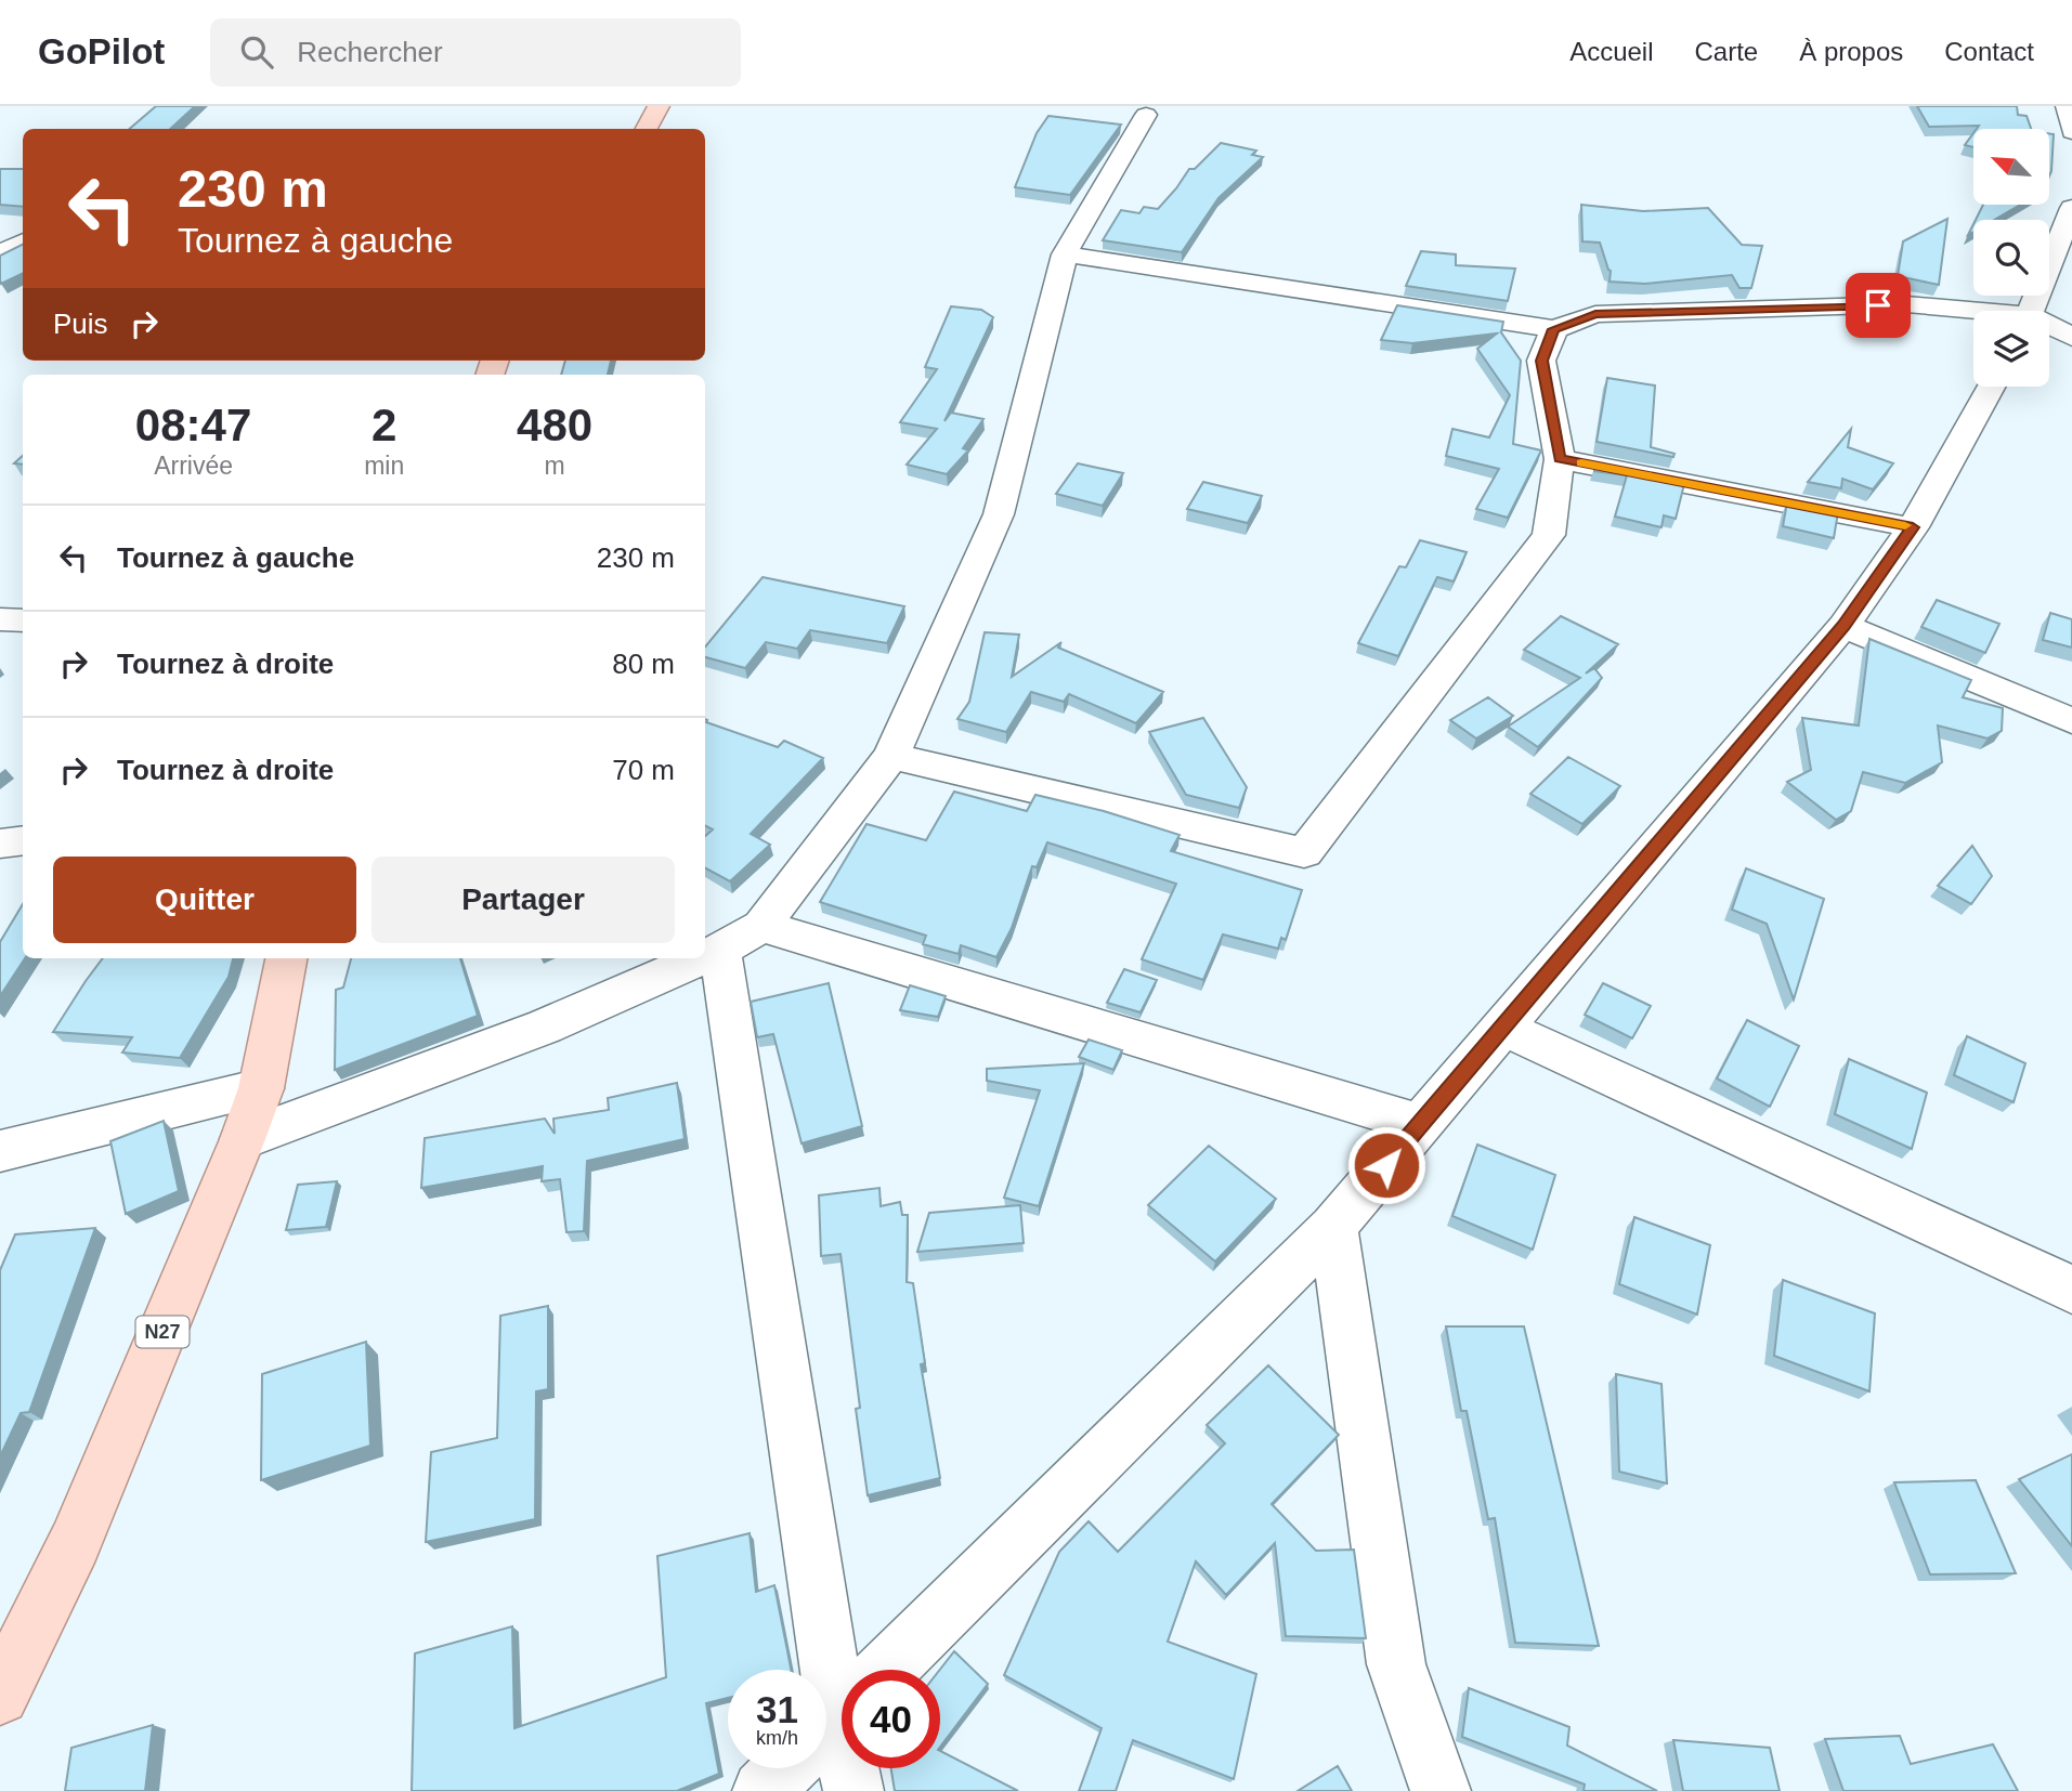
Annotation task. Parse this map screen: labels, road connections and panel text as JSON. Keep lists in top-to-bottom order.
{
  "streets": {
    "main road": ["N27"]
  },
  "north": "top left",
  "page": {
    "header": "GoPilot",
    "search": "Rechercher",
    "nav": [
      "Accueil",
      "Carte",
      "À propos",
      "Contact"
    ],
    "turn": ["230 m", "Tournez à gauche"],
    "then": "Puis",
    "eta": [
      "08:47",
      "Arrivée",
      "2",
      "min",
      "480",
      "m"
    ],
    "list": [
      {
        "name": "Tournez à gauche",
        "value": "230 m"
      },
      {
        "name": "Tournez à droite",
        "value": "80 m"
      },
      {
        "name": "Tournez à droite",
        "value": "70 m"
      }
    ],
    "buttons": ["Quitter", "Partager"],
    "speed": "31 km/h",
    "limit": "40"
  }
}
